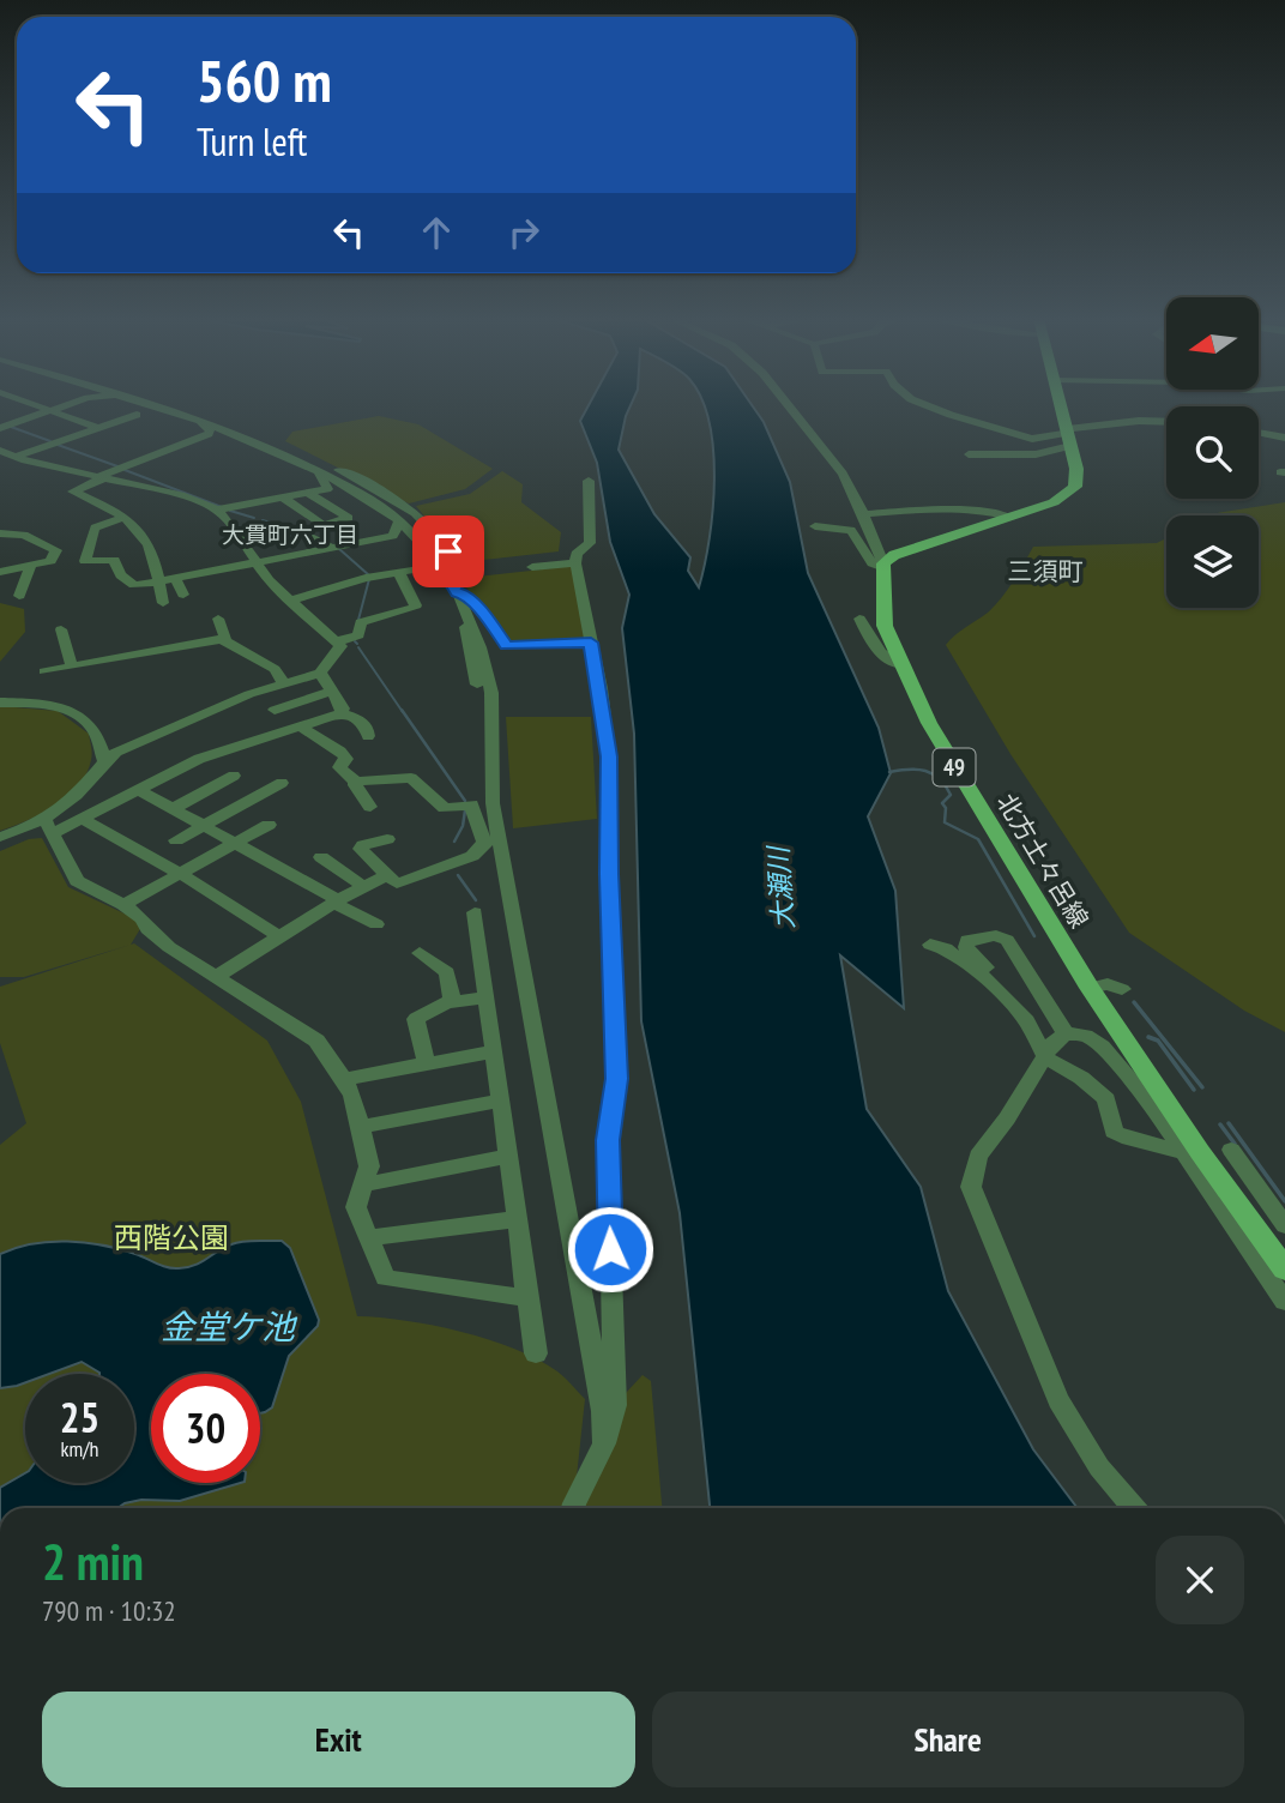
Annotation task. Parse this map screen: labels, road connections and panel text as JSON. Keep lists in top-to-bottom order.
{
  "streets": {
    "main road": ["49", "北方土々呂線"]
  },
  "districts": ["大貫町六丁目", "三須町"],
  "water": ["大瀬川", "金堂ケ池"],
  "parks": ["西階公園"],
  "north": "left",
  "page": {
    "turn": ["560 m", "Turn left"],
    "speed": "25 km/h",
    "limit": "30",
    "heading": ["2 min", "790 m · 10:32"],
    "buttons": ["Exit", "Share"]
  }
}
